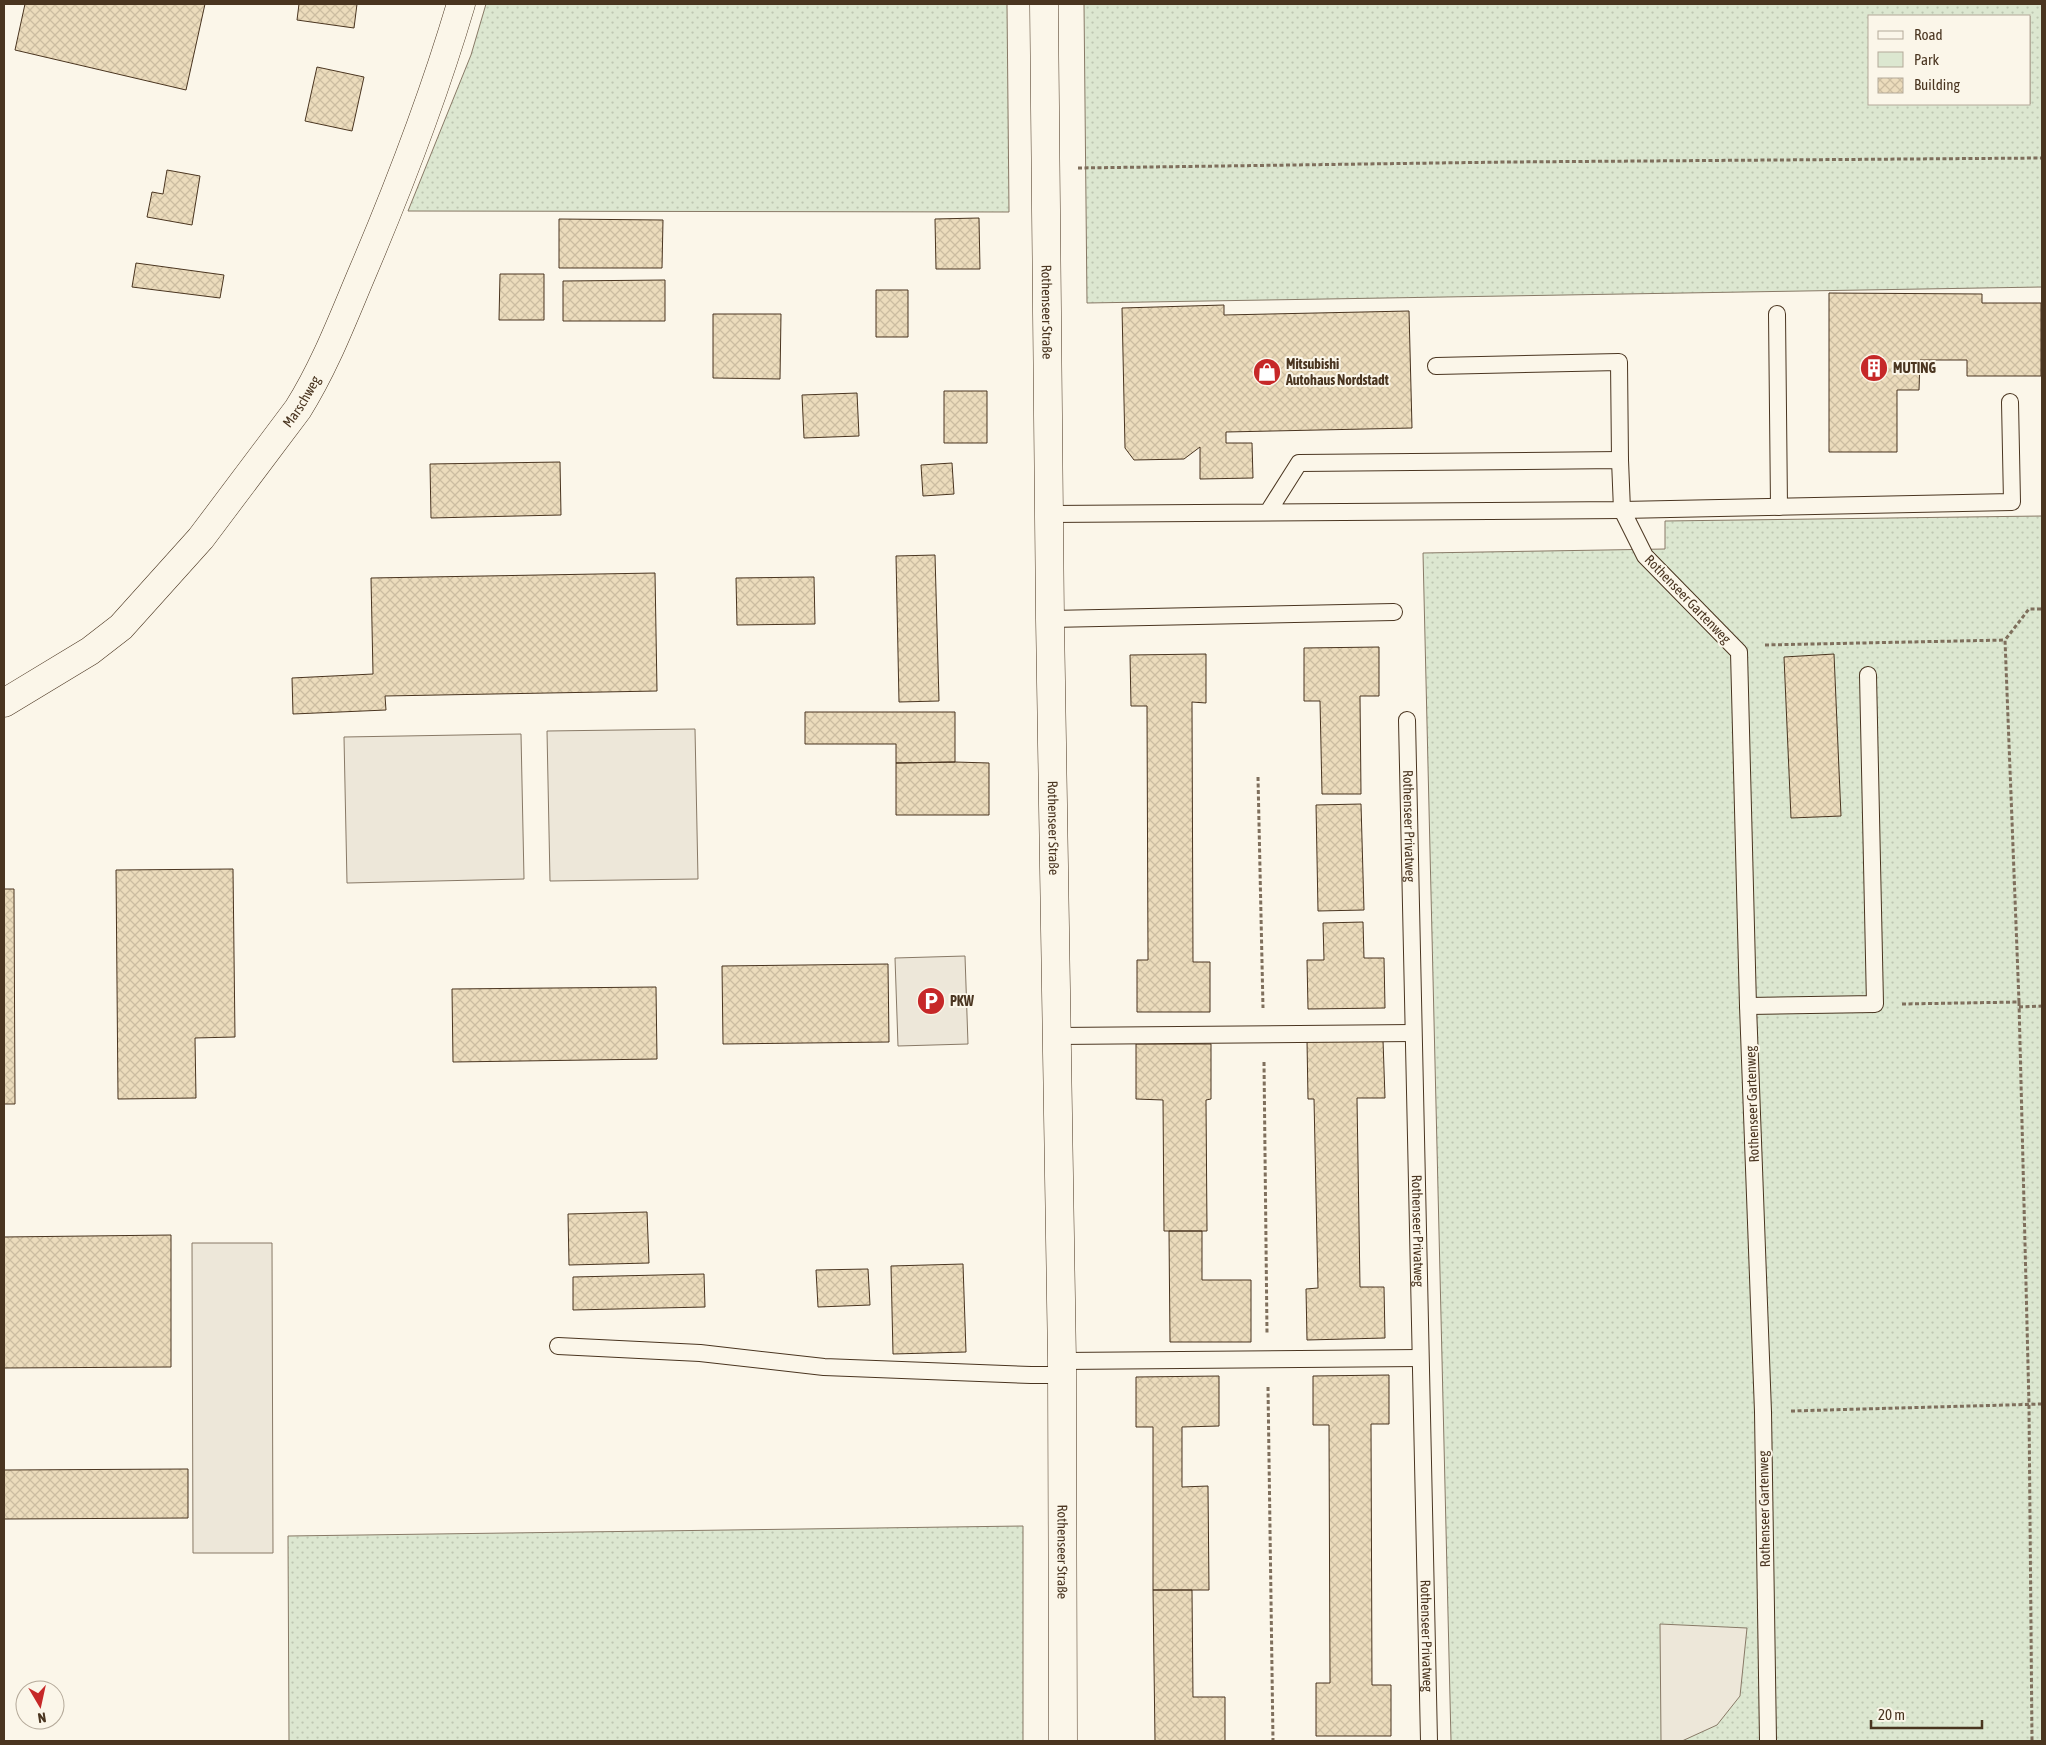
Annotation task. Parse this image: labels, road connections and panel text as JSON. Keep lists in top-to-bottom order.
{
  "streets": {
    "street": ["Rothenseer Straße", "Marschweg"],
    "lane": ["Rothenseer Gartenweg", "Rothenseer Privatweg"]
  },
  "places": {
    "building": ["MUTING"],
    "shop": ["Mitsubishi Autohaus Nordstadt"],
    "parking": ["PKW"]
  },
  "legend": ["Road", "Park", "Building"],
  "scale_bar": "20 m",
  "north": "bottom"
}
